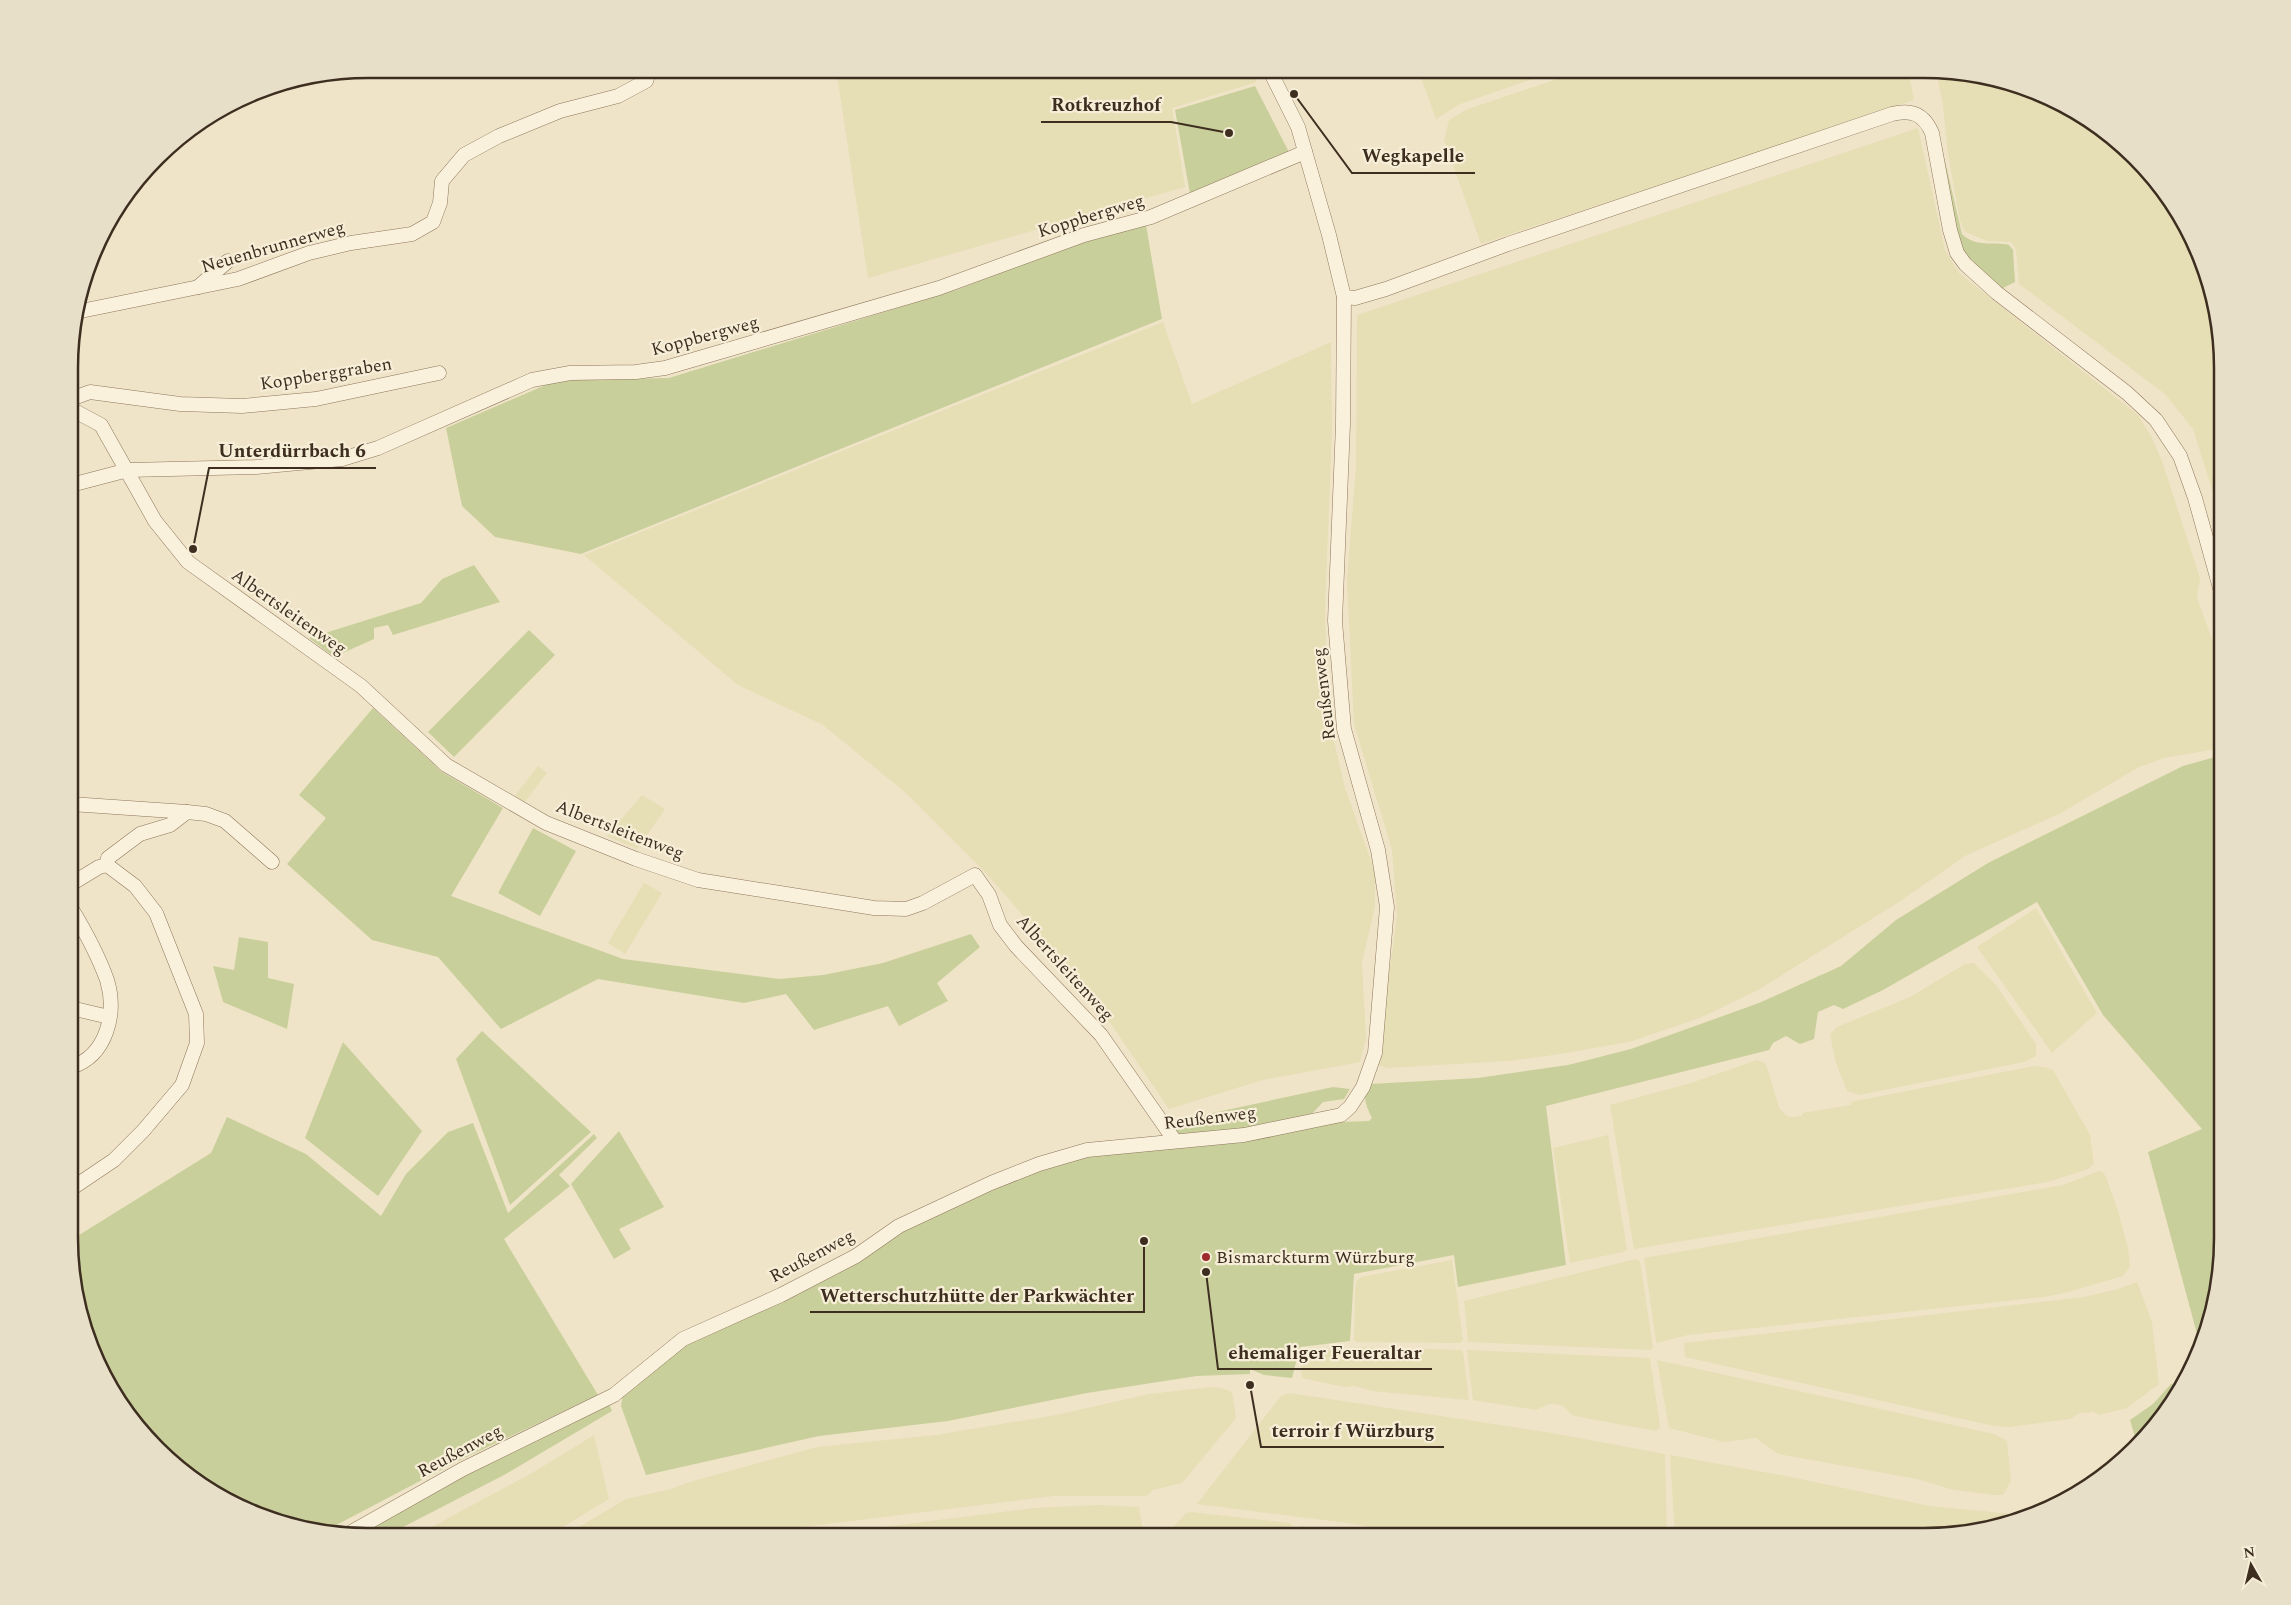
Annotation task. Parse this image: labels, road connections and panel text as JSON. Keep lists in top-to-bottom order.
{
  "streets": {
    "street": [
      "Koppbergweg",
      "Neuenbrunnerweg",
      "Koppberggraben",
      "Albertsleitenweg",
      "Reußenweg"
    ]
  },
  "crossings": [
    ["Koppbergweg", "Albertsleitenweg"],
    ["Koppbergweg", "Reußenweg"],
    ["Albertsleitenweg", "Reußenweg"]
  ],
  "places": [
    "Wegkapelle",
    "Rotkreuzhof",
    "Unterdürrbach 6",
    "Wetterschutzhütte der Parkwächter",
    "Bismarckturm Würzburg",
    "ehemaliger Feueraltar",
    "terroir f Würzburg"
  ],
  "north": "top"
}
